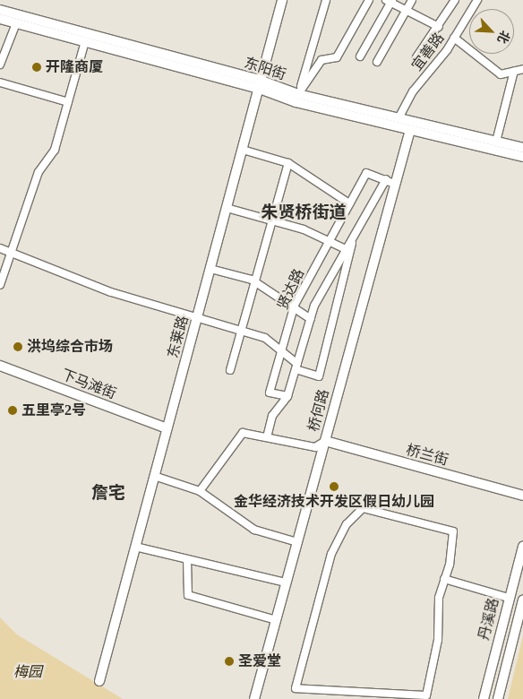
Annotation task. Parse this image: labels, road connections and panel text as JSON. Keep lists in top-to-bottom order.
{
  "streets": {
    "street": [
      "宜善路",
      "东阳街",
      "贤达路",
      "东莱路",
      "下马滩街",
      "桥何路",
      "桥兰街",
      "丹溪路"
    ]
  },
  "crossings": [
    ["宜善路", "东阳街"],
    ["东阳街", "东莱路"],
    ["东阳街", "桥何路"],
    ["贤达路", "桥何路"],
    ["东莱路", "下马滩街"],
    ["桥何路", "桥兰街"]
  ],
  "districts": ["朱贤桥街道", "詹宅"],
  "parks": ["梅园"],
  "places": [
    "开隆商厦",
    "洪坞综合市场",
    "五里亭2号",
    "金华经济技术开发区假日幼儿园",
    "圣爱堂"
  ],
  "north": "bottom right"
}
